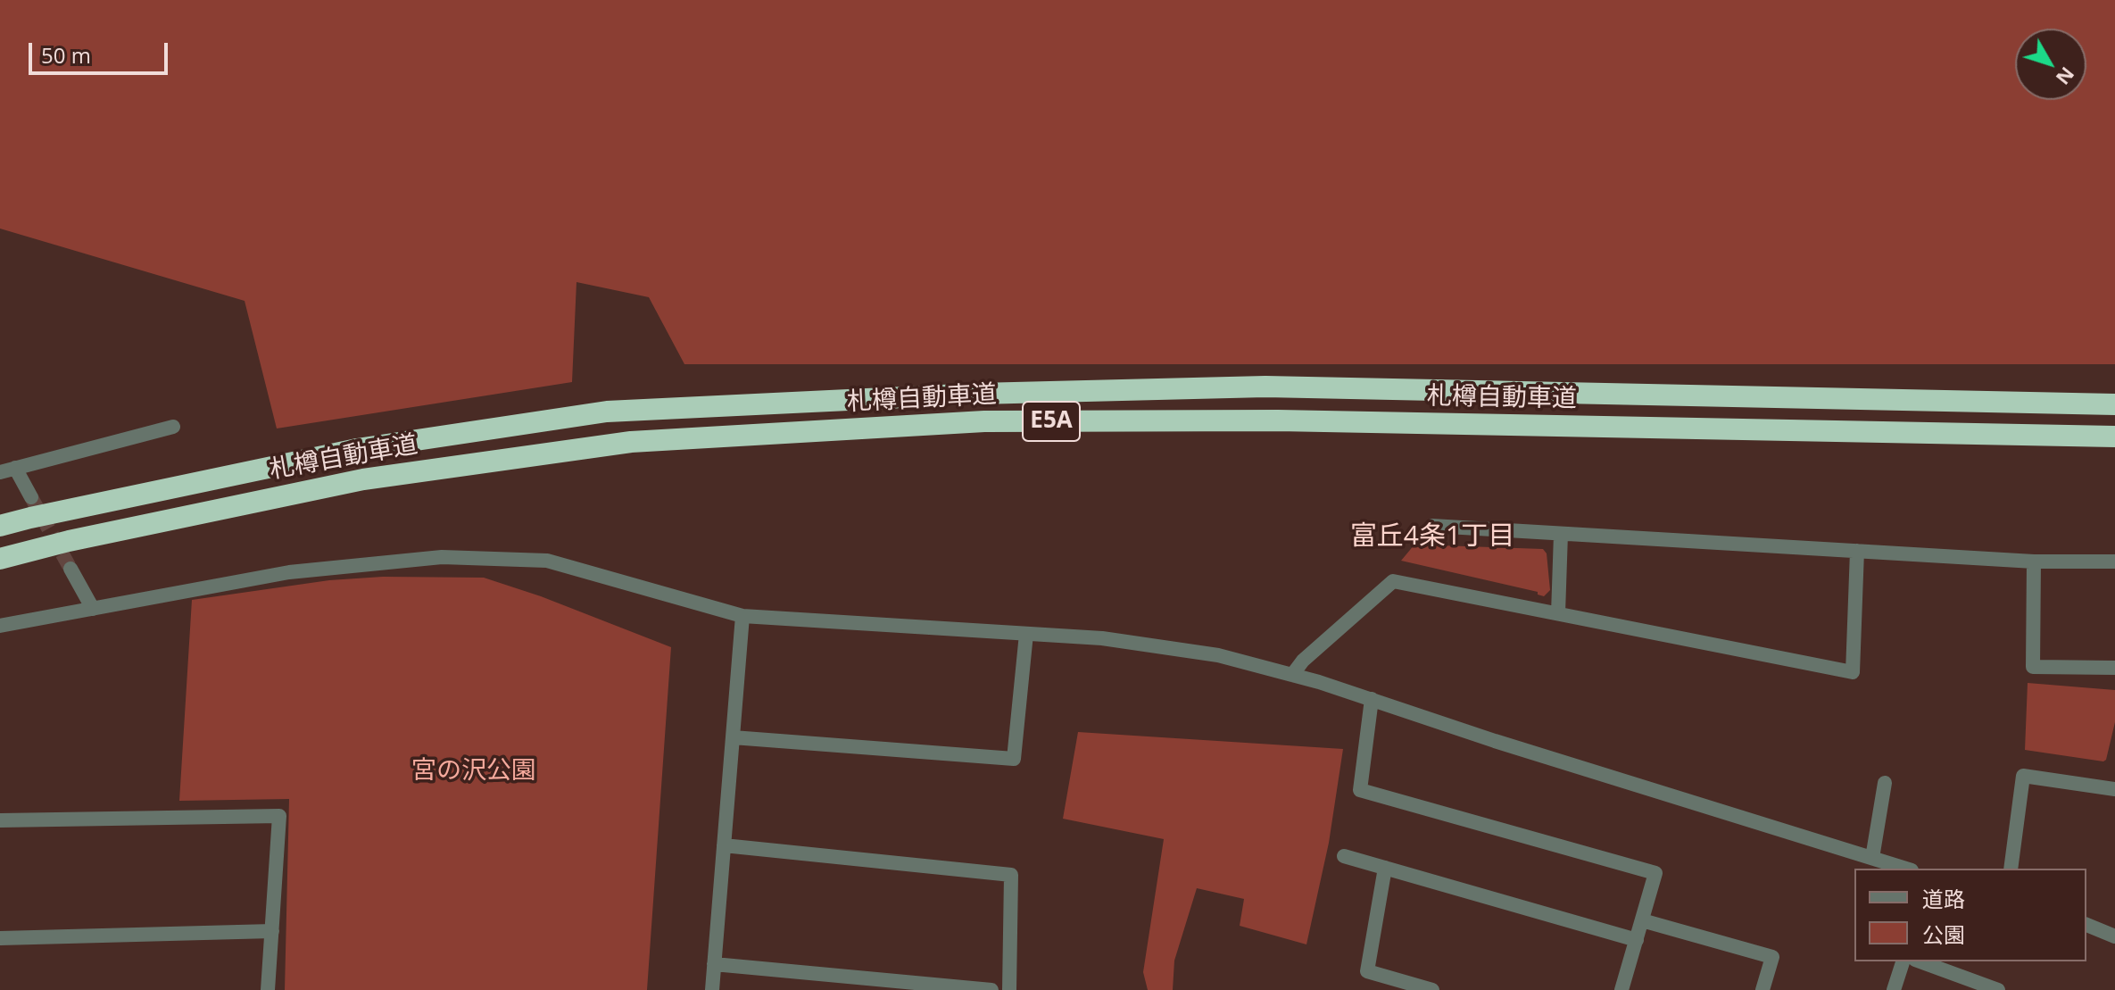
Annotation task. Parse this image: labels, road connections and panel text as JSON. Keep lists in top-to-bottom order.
{
  "streets": {
    "highway": ["札樽自動車道", "E5A"]
  },
  "districts": ["富丘4条1丁目"],
  "parks": ["宮の沢公園"],
  "legend": ["道路", "公園"],
  "scale_bar": "50 m",
  "north": "bottom right"
}
